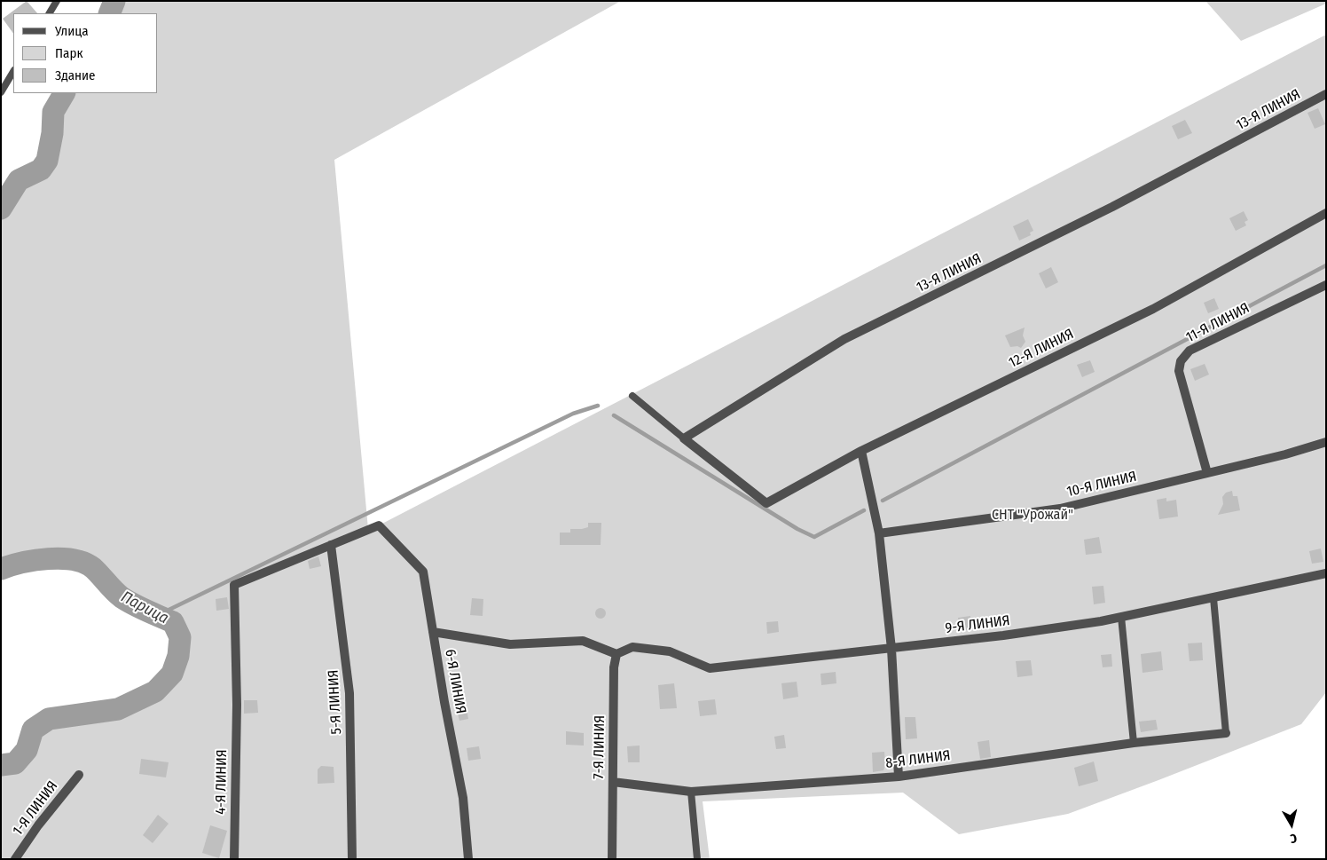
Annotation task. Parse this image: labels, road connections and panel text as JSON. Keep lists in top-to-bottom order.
{
  "streets": {
    "street": [
      "13-Я ЛИНИЯ",
      "11-Я ЛИНИЯ",
      "12-Я ЛИНИЯ",
      "10-Я ЛИНИЯ",
      "9-Я ЛИНИЯ",
      "6-Я ЛИНИЯ",
      "5-Я ЛИНИЯ",
      "7-Я ЛИНИЯ",
      "8-Я ЛИНИЯ",
      "4-Я ЛИНИЯ",
      "1-Я ЛИНИЯ"
    ]
  },
  "crossings": [
    ["13-Я ЛИНИЯ", "12-Я ЛИНИЯ"],
    ["11-Я ЛИНИЯ", "10-Я ЛИНИЯ"],
    ["9-Я ЛИНИЯ", "7-Я ЛИНИЯ"],
    ["6-Я ЛИНИЯ", "5-Я ЛИНИЯ"],
    ["6-Я ЛИНИЯ", "4-Я ЛИНИЯ"],
    ["5-Я ЛИНИЯ", "4-Я ЛИНИЯ"],
    ["7-Я ЛИНИЯ", "8-Я ЛИНИЯ"]
  ],
  "water": ["Парица"],
  "parks": ["СНТ \"Урожай\""],
  "legend": ["Улица", "Парк", "Здание"],
  "north": "bottom"
}
